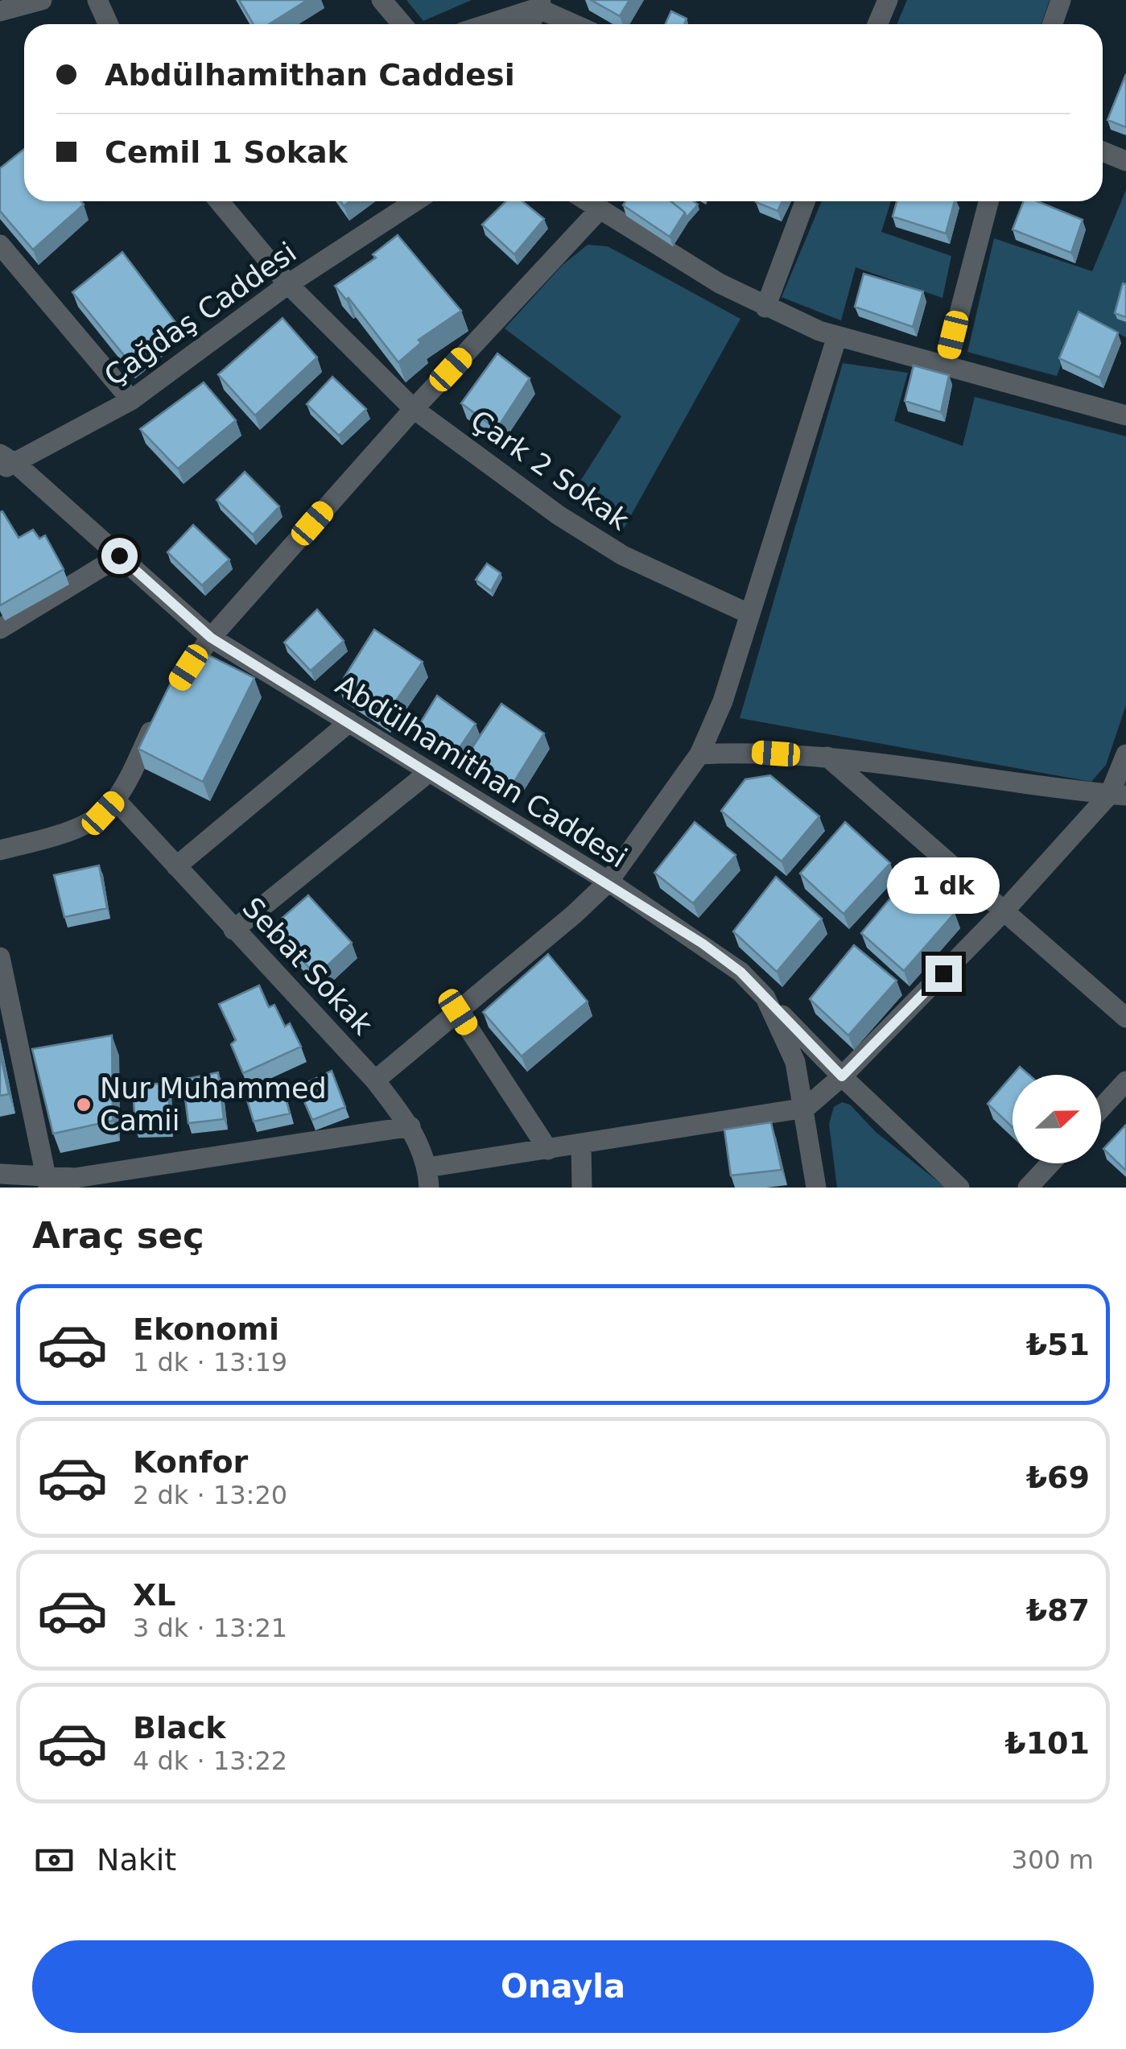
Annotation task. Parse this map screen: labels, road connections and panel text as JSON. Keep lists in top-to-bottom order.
{
  "streets": {
    "street": [
      "Çağdaş Caddesi",
      "Çark 2 Sokak",
      "Abdülhamithan Caddesi",
      "Sebat Sokak"
    ]
  },
  "crossings": [
    ["Çağdaş Caddesi", "Çark 2 Sokak"],
    ["Çağdaş Caddesi", "Abdülhamithan Caddesi"]
  ],
  "places": ["Nur Muhammed Camii"],
  "north": "right",
  "page": {
    "banner": ["Abdülhamithan Caddesi", "Cemil 1 Sokak"],
    "bubble": "1 dk",
    "heading": "Araç seç",
    "list": [
      {
        "name": "Ekonomi",
        "note": "1 dk · 13:19",
        "value": "₺51"
      },
      {
        "name": "Konfor",
        "note": "2 dk · 13:20",
        "value": "₺69"
      },
      {
        "name": "XL",
        "note": "3 dk · 13:21",
        "value": "₺87"
      },
      {
        "name": "Black",
        "note": "4 dk · 13:22",
        "value": "₺101"
      }
    ],
    "pay": ["Nakit", "300 m"],
    "buttons": "Onayla"
  }
}
